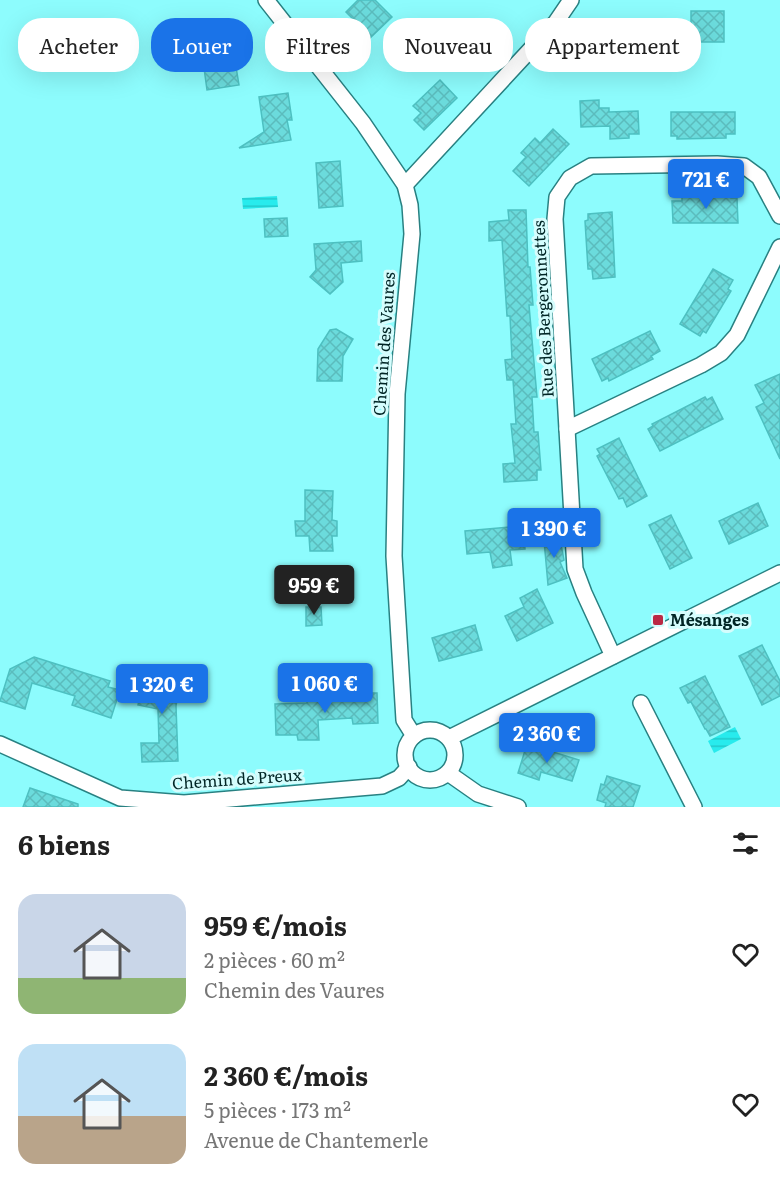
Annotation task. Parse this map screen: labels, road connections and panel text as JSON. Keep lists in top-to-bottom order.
{
  "streets": {
    "street": ["Rue des Bergeronnettes", "Chemin des Vaures", "Chemin de Preux"]
  },
  "crossings": [
    ["Chemin des Vaures", "Chemin de Preux"]
  ],
  "places": {
    "transit": ["Mésanges"]
  },
  "page": {
    "chip": [
      "Acheter",
      "Louer",
      "Filtres",
      "Nouveau",
      "Appartement"
    ],
    "price": [
      "721 €",
      "1 390 €",
      "959 €",
      "1 060 €",
      "1 320 €",
      "2 360 €"
    ],
    "heading": "6 biens",
    "list": [
      {
        "name": "959 €/mois",
        "note": "2 pièces · 60 m² · Chemin des Vaures"
      },
      {
        "name": "2 360 €/mois",
        "note": "5 pièces · 173 m² · Avenue de Chantemerle"
      }
    ]
  }
}
